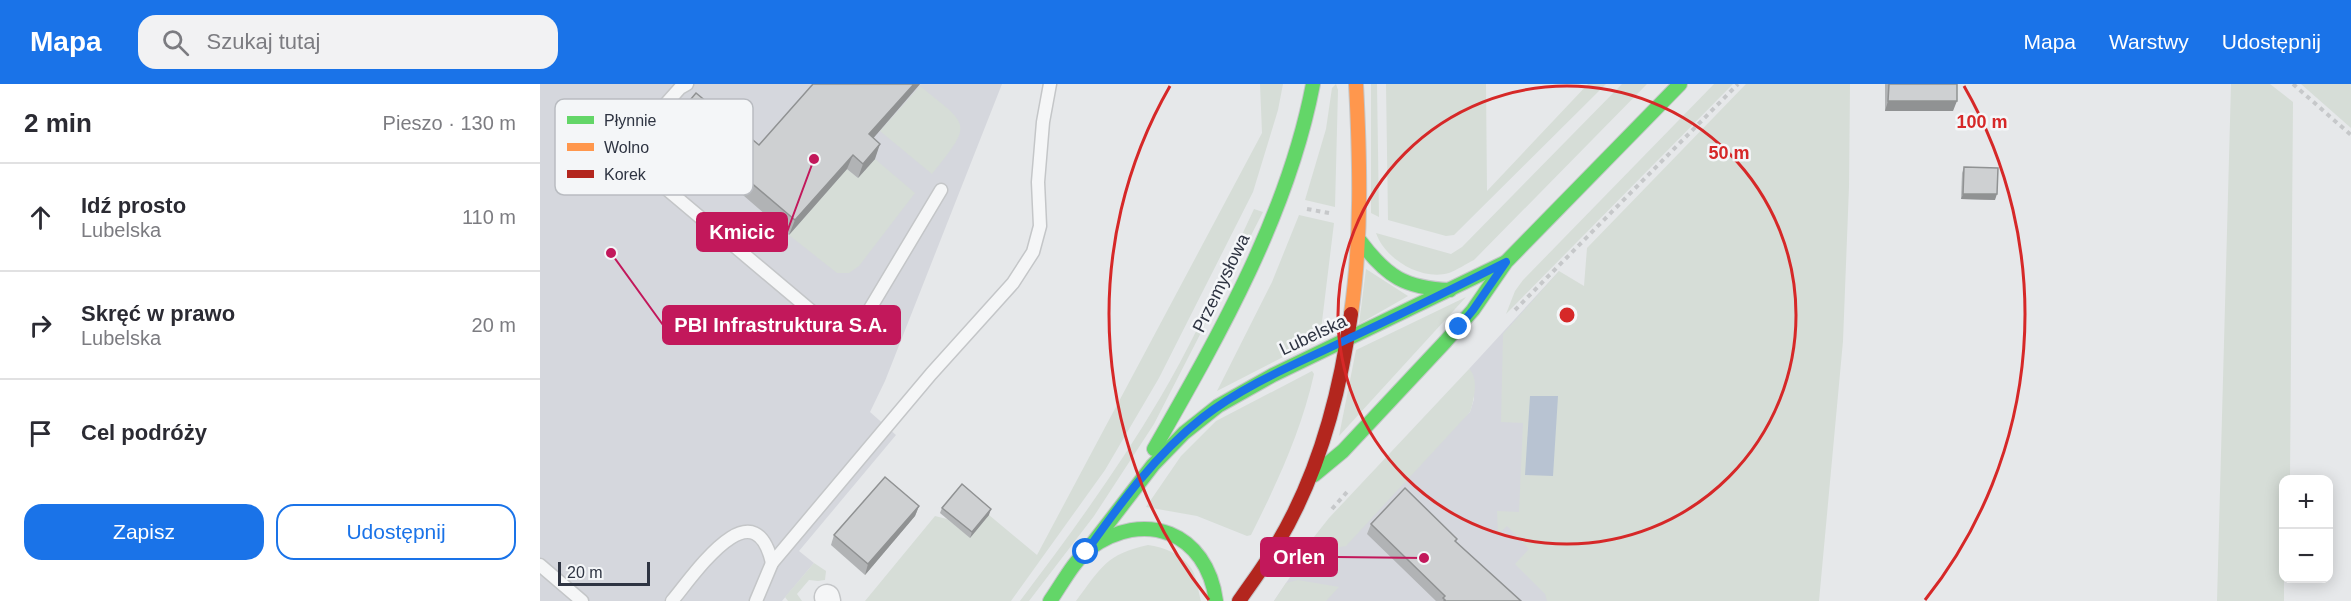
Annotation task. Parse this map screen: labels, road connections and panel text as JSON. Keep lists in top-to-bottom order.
{
  "streets": {
    "main road": ["Przemysłowa", "Lubelska"]
  },
  "crossings": [
    ["Przemysłowa", "Lubelska"]
  ],
  "places": ["Kmicic", "PBI Infrastruktura S.A.", "Orlen"],
  "legend": ["Płynnie", "Wolno", "Korek"],
  "scale_bar": "20 m",
  "page": {
    "header": "Mapa",
    "search": "Szukaj tutaj",
    "nav": ["Mapa", "Warstwy", "Udostępnij"],
    "heading": ["2 min", "Pieszo · 130 m"],
    "list": [
      ["Idź prosto", "Lubelska", "110 m"],
      ["Skręć w prawo", "Lubelska", "20 m"],
      "Cel podróży"
    ],
    "map_buttons": ["+", "−"],
    "buttons": ["Zapisz", "Udostępnij"],
    "scale": "20 m"
  },
  "rings": ["100 m", "50 m"]
}
